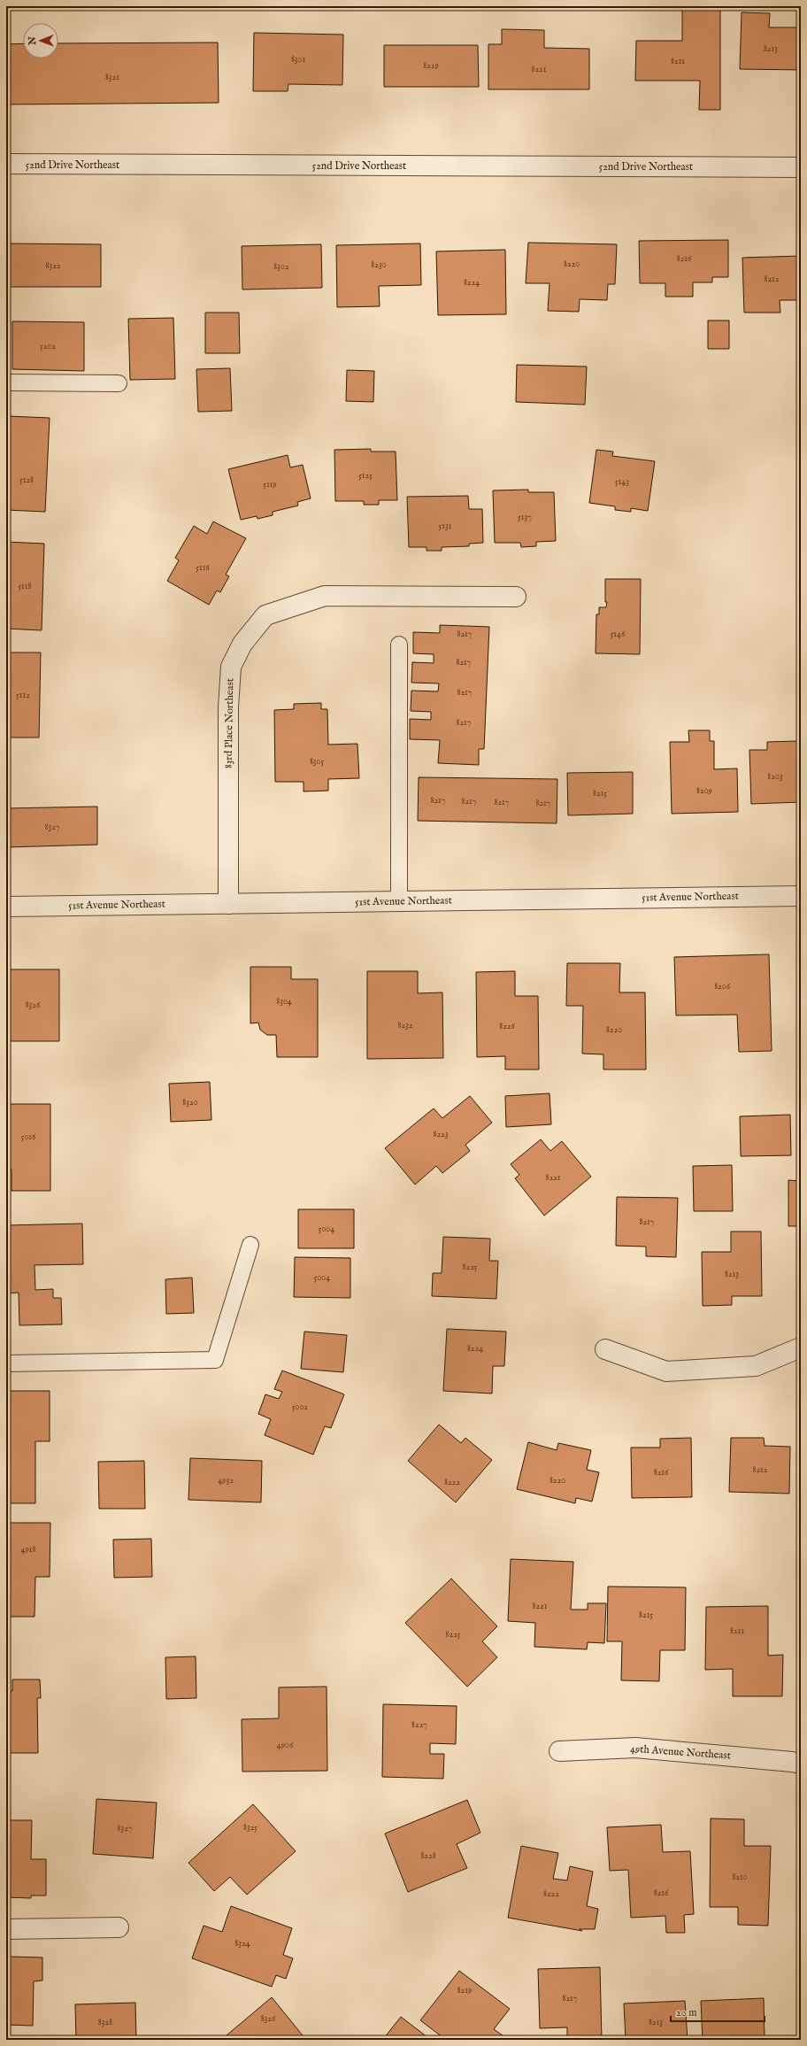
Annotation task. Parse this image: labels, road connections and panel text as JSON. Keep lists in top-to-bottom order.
{
  "streets": {
    "street": [
      "52nd Drive Northeast",
      "83rd Place Northeast",
      "51st Avenue Northeast",
      "49th Avenue Northeast"
    ]
  },
  "crossings": [
    ["83rd Place Northeast", "51st Avenue Northeast"]
  ],
  "house_numbers": [
    "8213",
    "8301",
    "8211",
    "8229",
    "8221",
    "8321",
    "8216",
    "8220",
    "8230",
    "8322",
    "8302",
    "8212",
    "8224",
    "5202",
    "5125",
    "5128",
    "5143",
    "5119",
    "5137",
    "5131",
    "5116",
    "5118",
    "8217",
    "5146",
    "8217",
    "8217",
    "5112",
    "8217",
    "8305",
    "8203",
    "8209",
    "8215",
    "8217",
    "8217",
    "8217",
    "8217",
    "8327",
    "8206",
    "8304",
    "8326",
    "8232",
    "8226",
    "8220",
    "8320",
    "8223",
    "5016",
    "8221",
    "8217",
    "5004",
    "8225",
    "8213",
    "5004",
    "8224",
    "5002",
    "8212",
    "8216",
    "4932",
    "8220",
    "8222",
    "4918",
    "8221",
    "8215",
    "8211",
    "8225",
    "8227",
    "4906",
    "8325",
    "8327",
    "8228",
    "8210",
    "8216",
    "8222",
    "8324",
    "8219",
    "8217",
    "8326",
    "8328",
    "8213"
  ],
  "scale_bar": "20 m",
  "north": "left"
}
